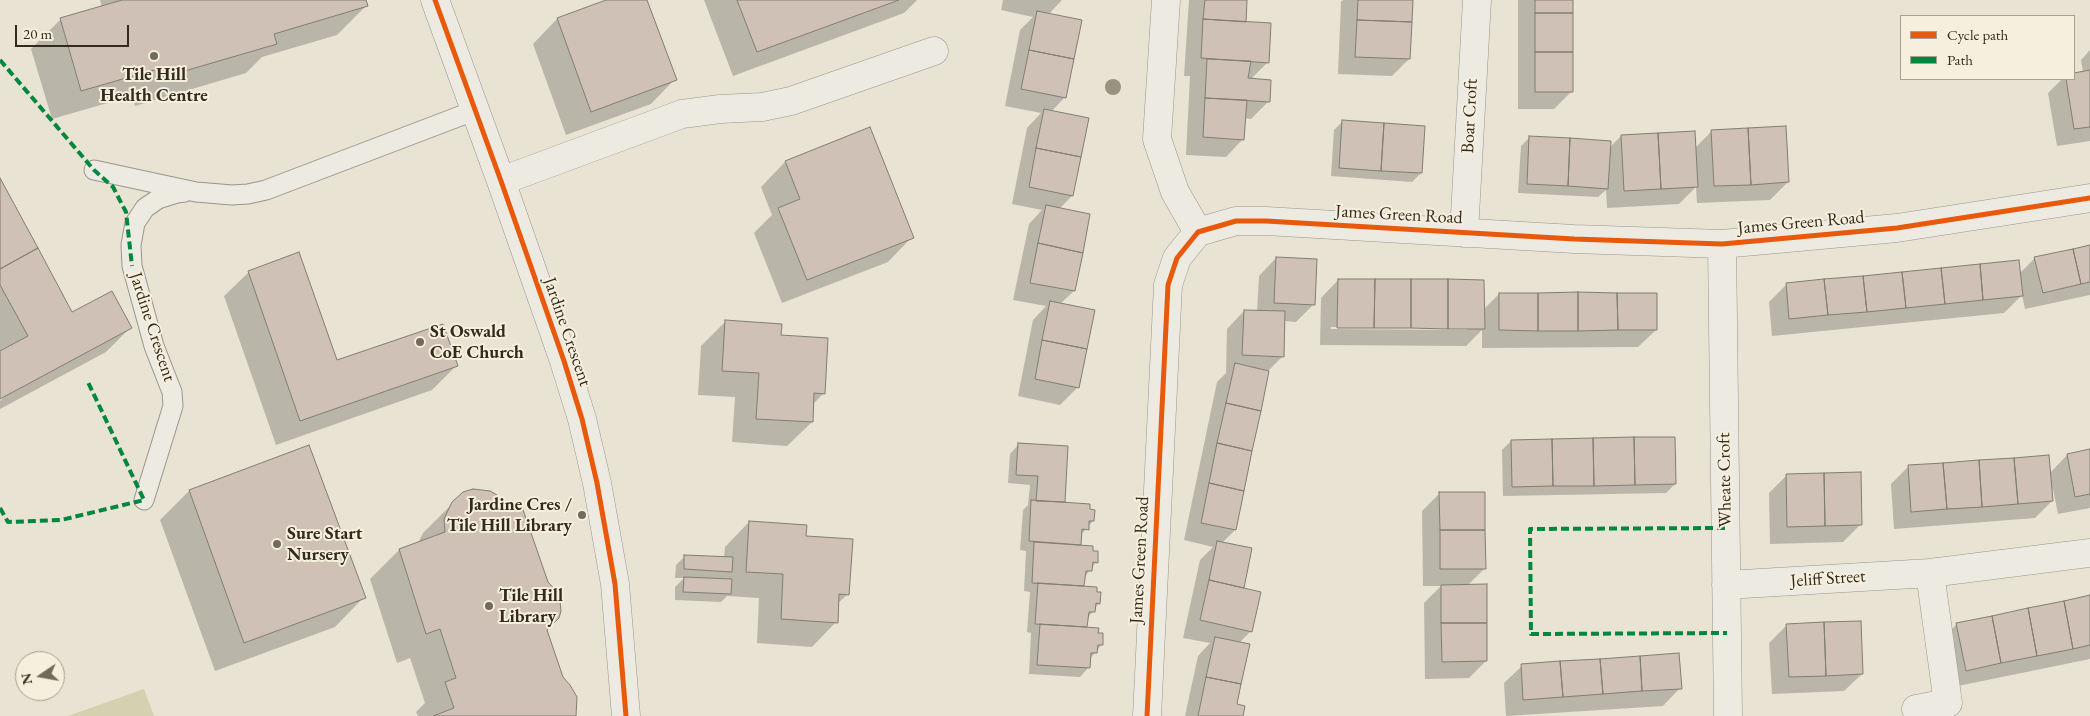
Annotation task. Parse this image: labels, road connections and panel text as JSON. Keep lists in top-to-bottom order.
{
  "streets": {
    "street": [
      "Boar Croft",
      "James Green Road",
      "Jardine Crescent",
      "Wheate Croft",
      "Jeliff Street"
    ]
  },
  "crossings": [
    ["Boar Croft", "James Green Road"],
    ["James Green Road", "Wheate Croft"],
    ["Wheate Croft", "Jeliff Street"]
  ],
  "places": [
    "Tile Hill Health Centre",
    "St Oswald CoE Church",
    "Jardine Cres / Tile Hill Library",
    "Sure Start Nursery",
    "Tile Hill Library"
  ],
  "legend": ["Cycle path", "Path"],
  "scale_bar": "20 m",
  "north": "left"
}
